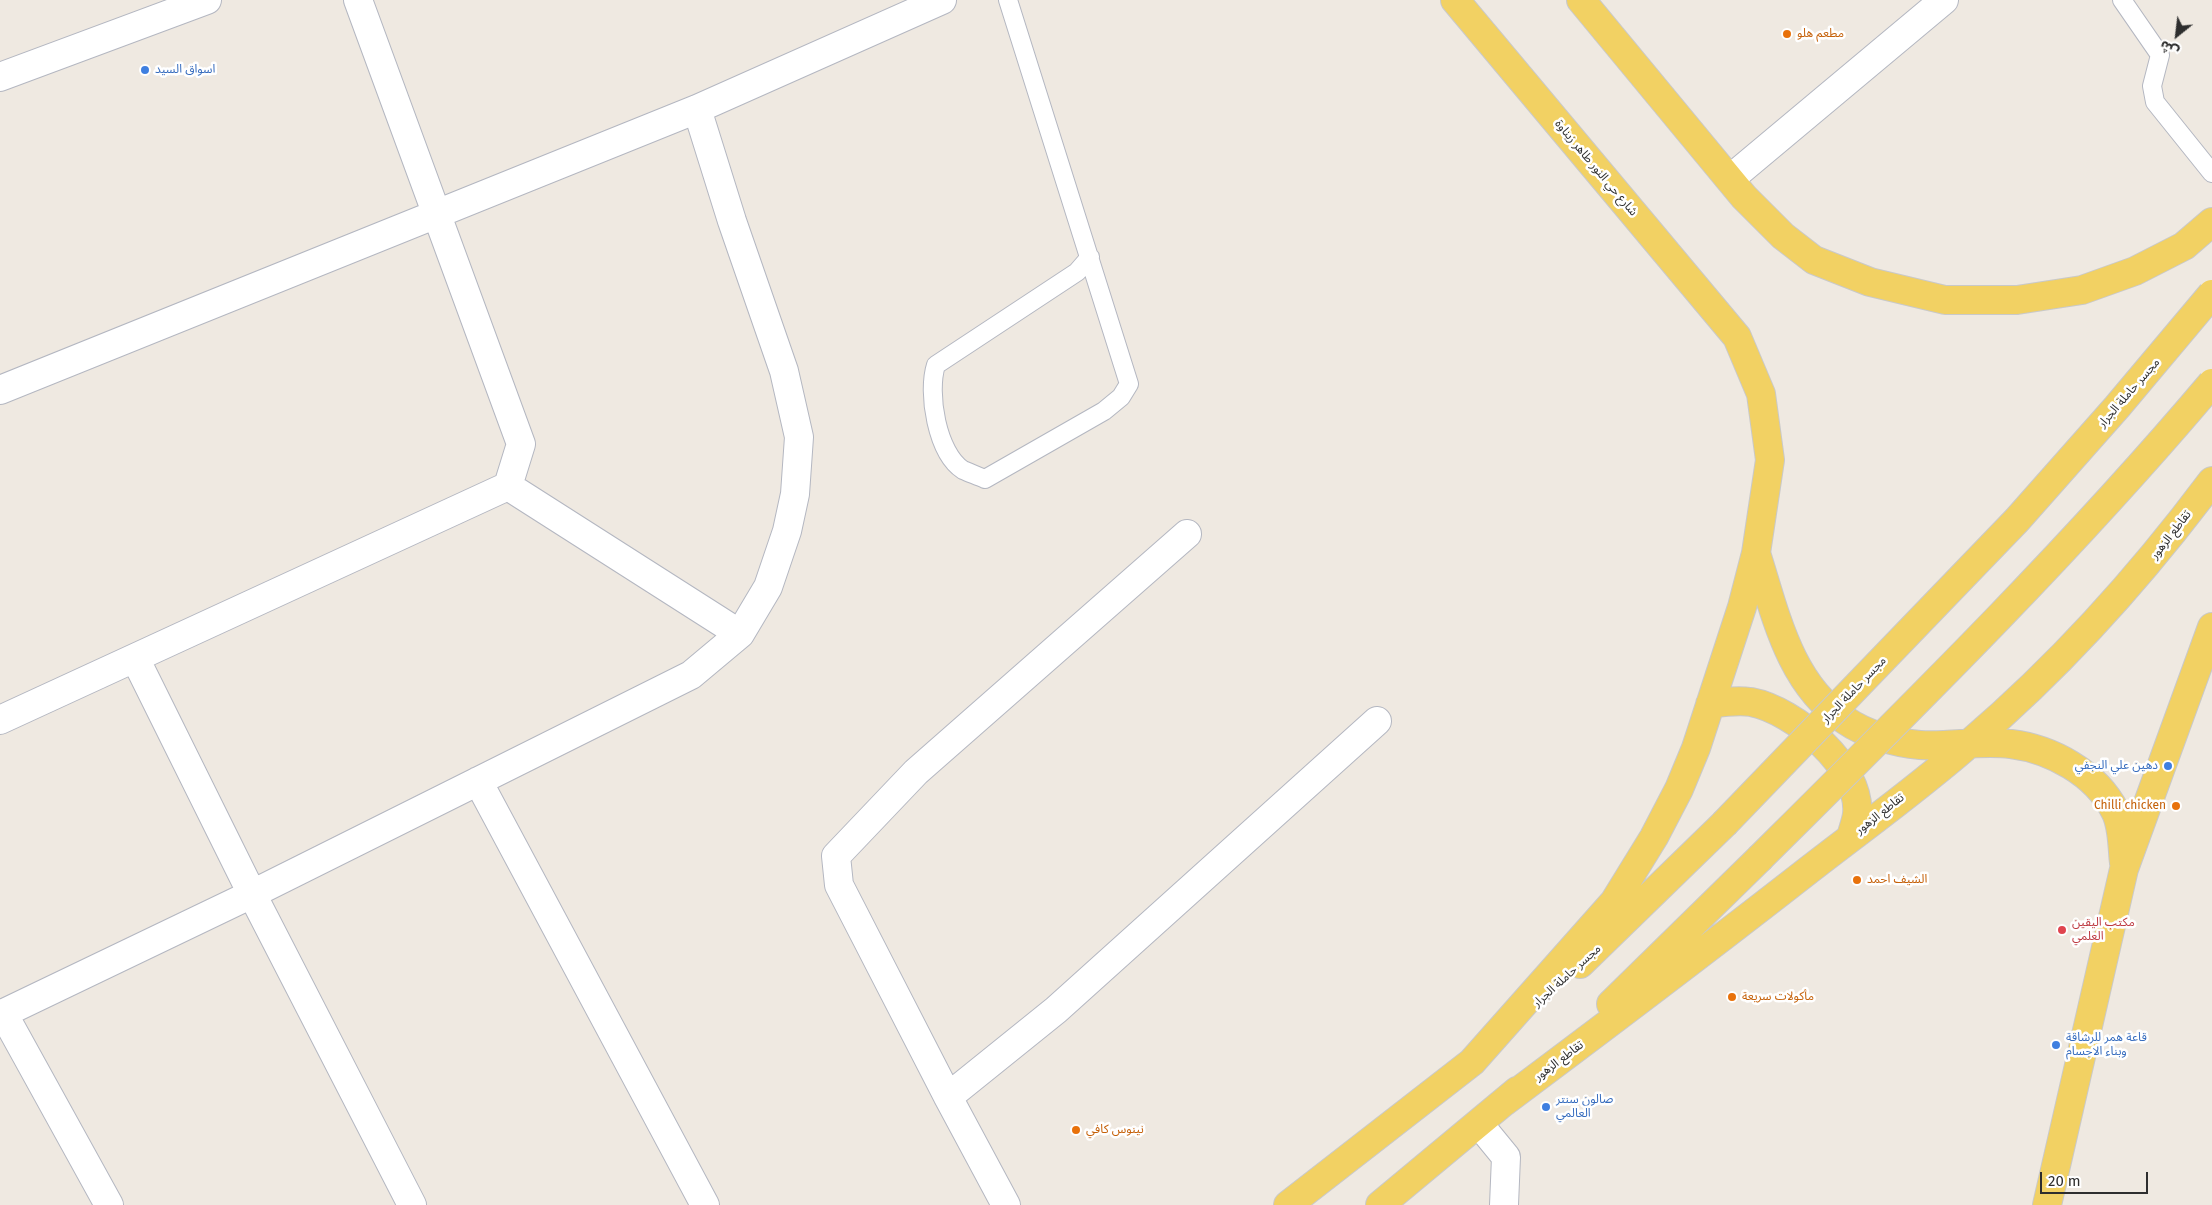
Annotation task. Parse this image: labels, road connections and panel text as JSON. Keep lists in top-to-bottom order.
{
  "streets": {
    "main road": ["شارع حي النور طاهر زيناوة", "مجسر حاملة الجرار", "تقاطع الزهور"]
  },
  "crossings": [
    ["شارع حي النور طاهر زيناوة", "مجسر حاملة الجرار"]
  ],
  "places": [
    "مطعم هلو",
    "اسواق السيد",
    "دهين علي النجفي",
    "Chilli chicken",
    "الشيف احمد",
    "مكتب اليقين العلمي",
    "مأكولات سريعة",
    "قاعة همر للرشاقة وبناء الاجسام",
    "صالون سنتر العالمي",
    "نينوس كافي"
  ],
  "scale_bar": "20 m",
  "north": "bottom left"
}
